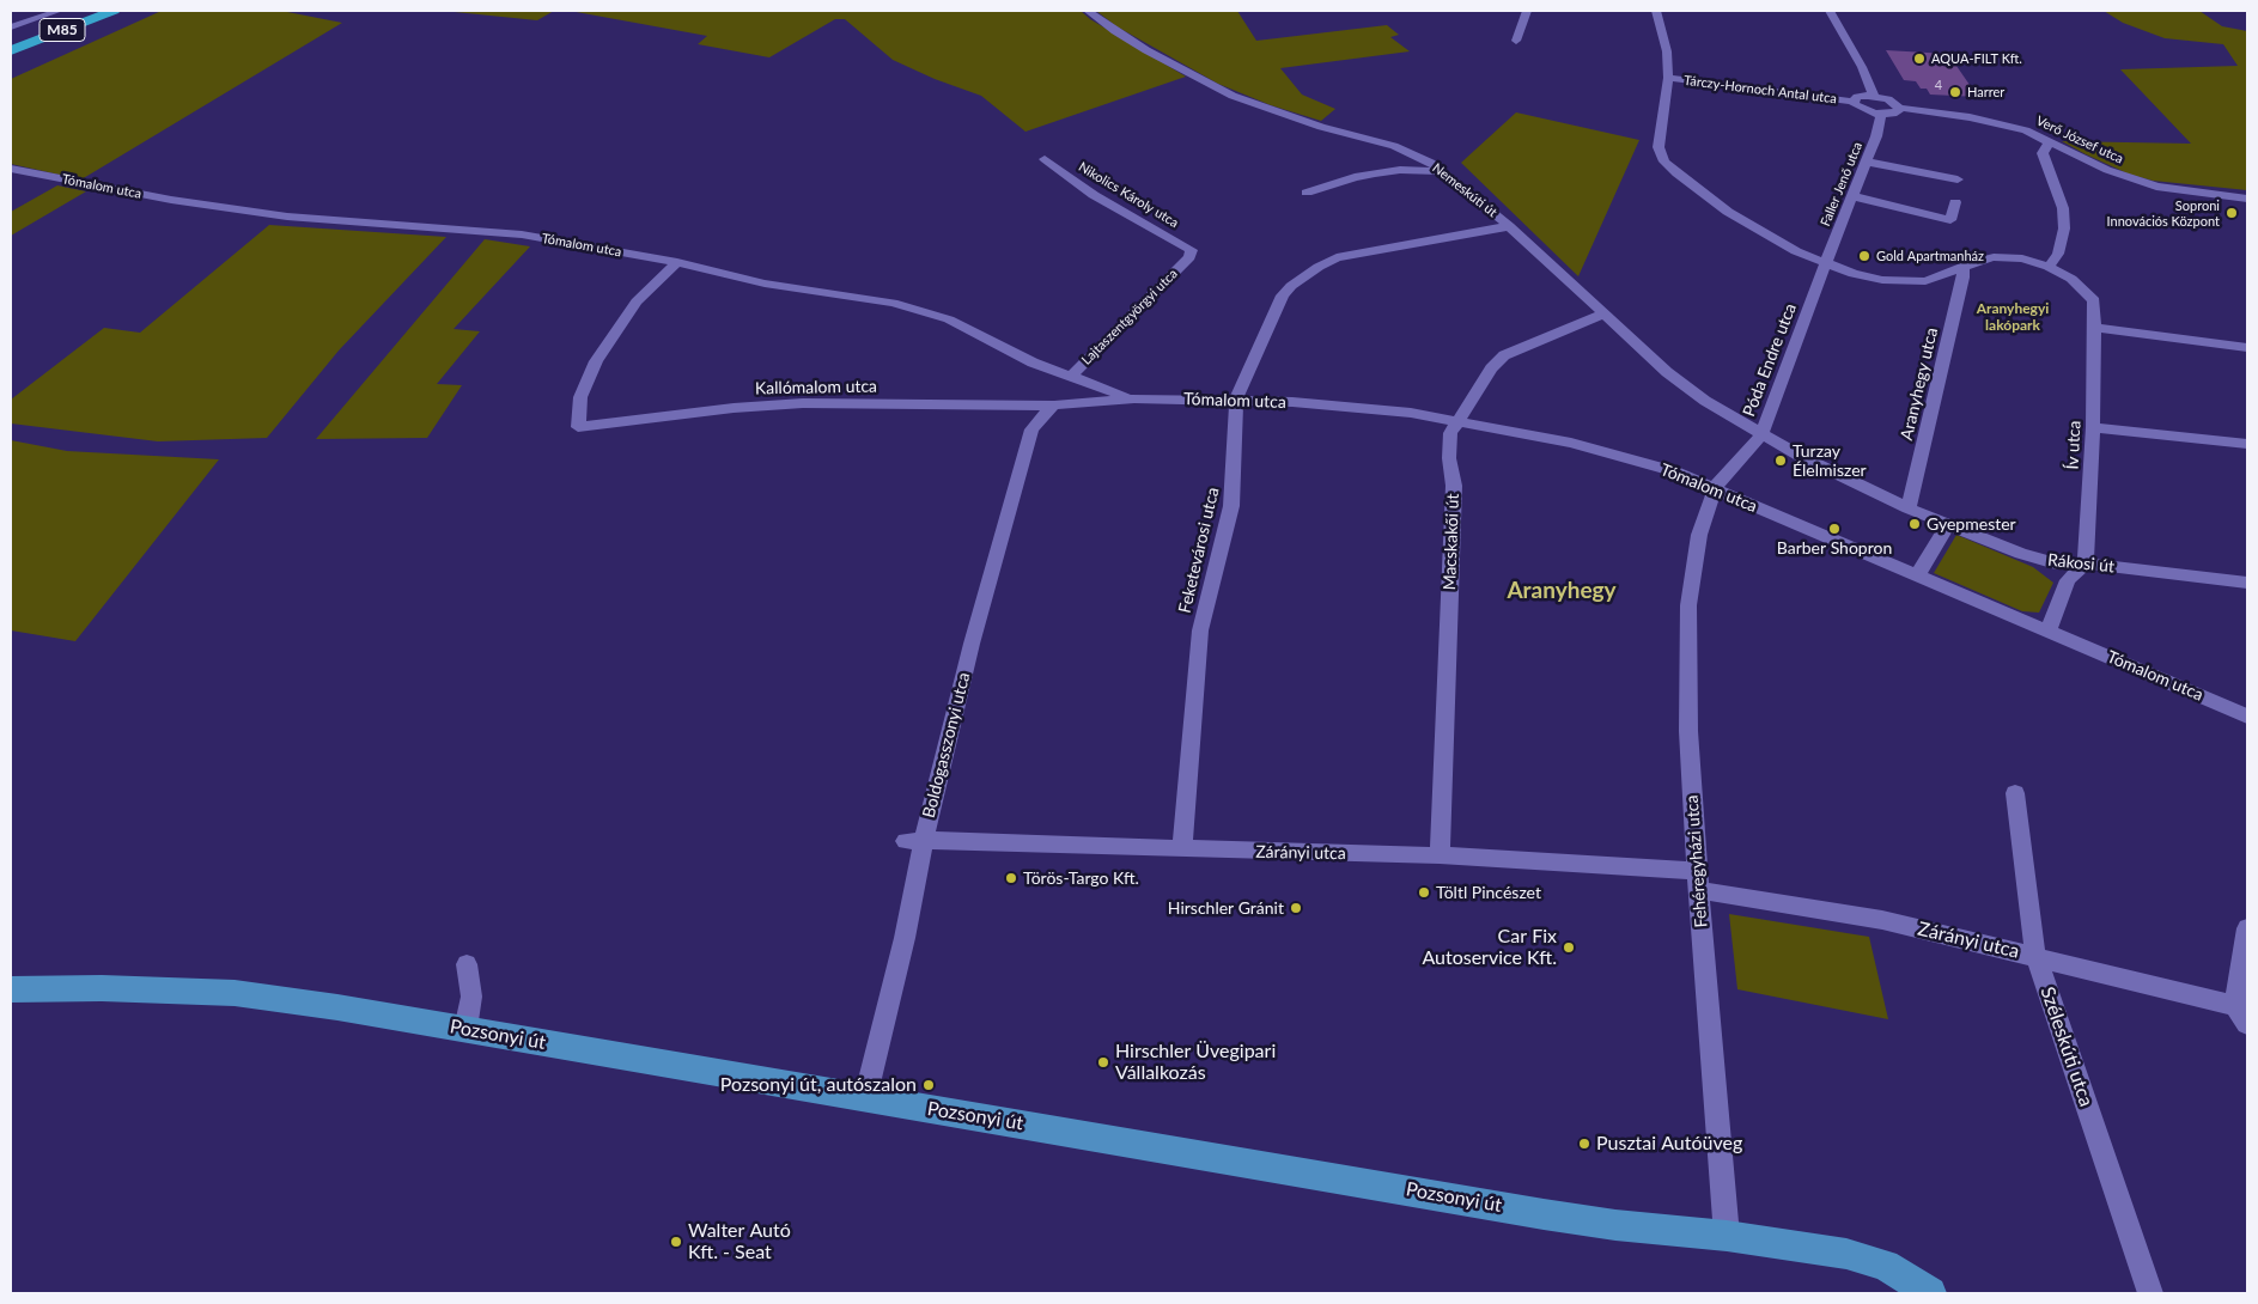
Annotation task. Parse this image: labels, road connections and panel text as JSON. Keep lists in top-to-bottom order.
{
  "streets": {
    "highway": ["M85"],
    "main road": ["Pozsonyi út"],
    "street": [
      "Tárczy-Hornoch Antal utca",
      "Verő József utca",
      "Faller Jenő utca",
      "Tómalom utca",
      "Nemeskúti út",
      "Nikolics Károly utca",
      "Lajtaszentgyörgyi utca",
      "Póda Endre utca",
      "Aranyhegy utca",
      "Kallómalom utca",
      "Ív utca",
      "Macskakői út",
      "Feketevárosi utca",
      "Rákosi út",
      "Boldogasszonyi utca",
      "Zárányi utca",
      "Fehéregyházi utca",
      "Széleskúti utca"
    ]
  },
  "crossings": [
    ["Tárczy-Hornoch Antal utca", "Faller Jenő utca"],
    ["Tárczy-Hornoch Antal utca", "Póda Endre utca"],
    ["Tárczy-Hornoch Antal utca", "Aranyhegy utca"],
    ["Tárczy-Hornoch Antal utca", "Ív utca"],
    ["Faller Jenő utca", "Póda Endre utca"],
    ["Tómalom utca", "Lajtaszentgyörgyi utca"],
    ["Tómalom utca", "Póda Endre utca"],
    ["Tómalom utca", "Kallómalom utca"],
    ["Tómalom utca", "Macskakői út"],
    ["Tómalom utca", "Feketevárosi utca"],
    ["Tómalom utca", "Boldogasszonyi utca"],
    ["Tómalom utca", "Fehéregyházi utca"],
    ["Nemeskúti út", "Póda Endre utca"],
    ["Nemeskúti út", "Macskakői út"],
    ["Nemeskúti út", "Feketevárosi utca"],
    ["Nemeskúti út", "Rákosi út"],
    ["Nikolics Károly utca", "Lajtaszentgyörgyi utca"],
    ["Póda Endre utca", "Rákosi út"],
    ["Póda Endre utca", "Fehéregyházi utca"],
    ["Aranyhegy utca", "Rákosi út"],
    ["Kallómalom utca", "Boldogasszonyi utca"],
    ["Ív utca", "Rákosi út"],
    ["Macskakői út", "Zárányi utca"],
    ["Feketevárosi utca", "Zárányi utca"],
    ["Boldogasszonyi utca", "Zárányi utca"],
    ["Boldogasszonyi utca", "Pozsonyi út"],
    ["Zárányi utca", "Fehéregyházi utca"],
    ["Zárányi utca", "Széleskúti utca"],
    ["Fehéregyházi utca", "Pozsonyi út"]
  ],
  "districts": ["Aranyhegyi lakópark", "Aranyhegy"],
  "places": [
    "AQUA-FILT Kft.",
    "Harrer",
    "Soproni Innovációs Központ",
    "Gold Apartmanház",
    "Turzay Élelmiszer",
    "Gyepmester",
    "Barber Shopron",
    "Törös-Targo Kft.",
    "Töltl Pincészet",
    "Hirschler Gránit",
    "Car Fix Autoservice Kft.",
    "Hirschler Üvegipari Vállalkozás",
    "Pozsonyi út, autószalon",
    "Pusztai Autóüveg",
    "Walter Autó Kft. - Seat"
  ],
  "house_numbers": ["4"]
}
